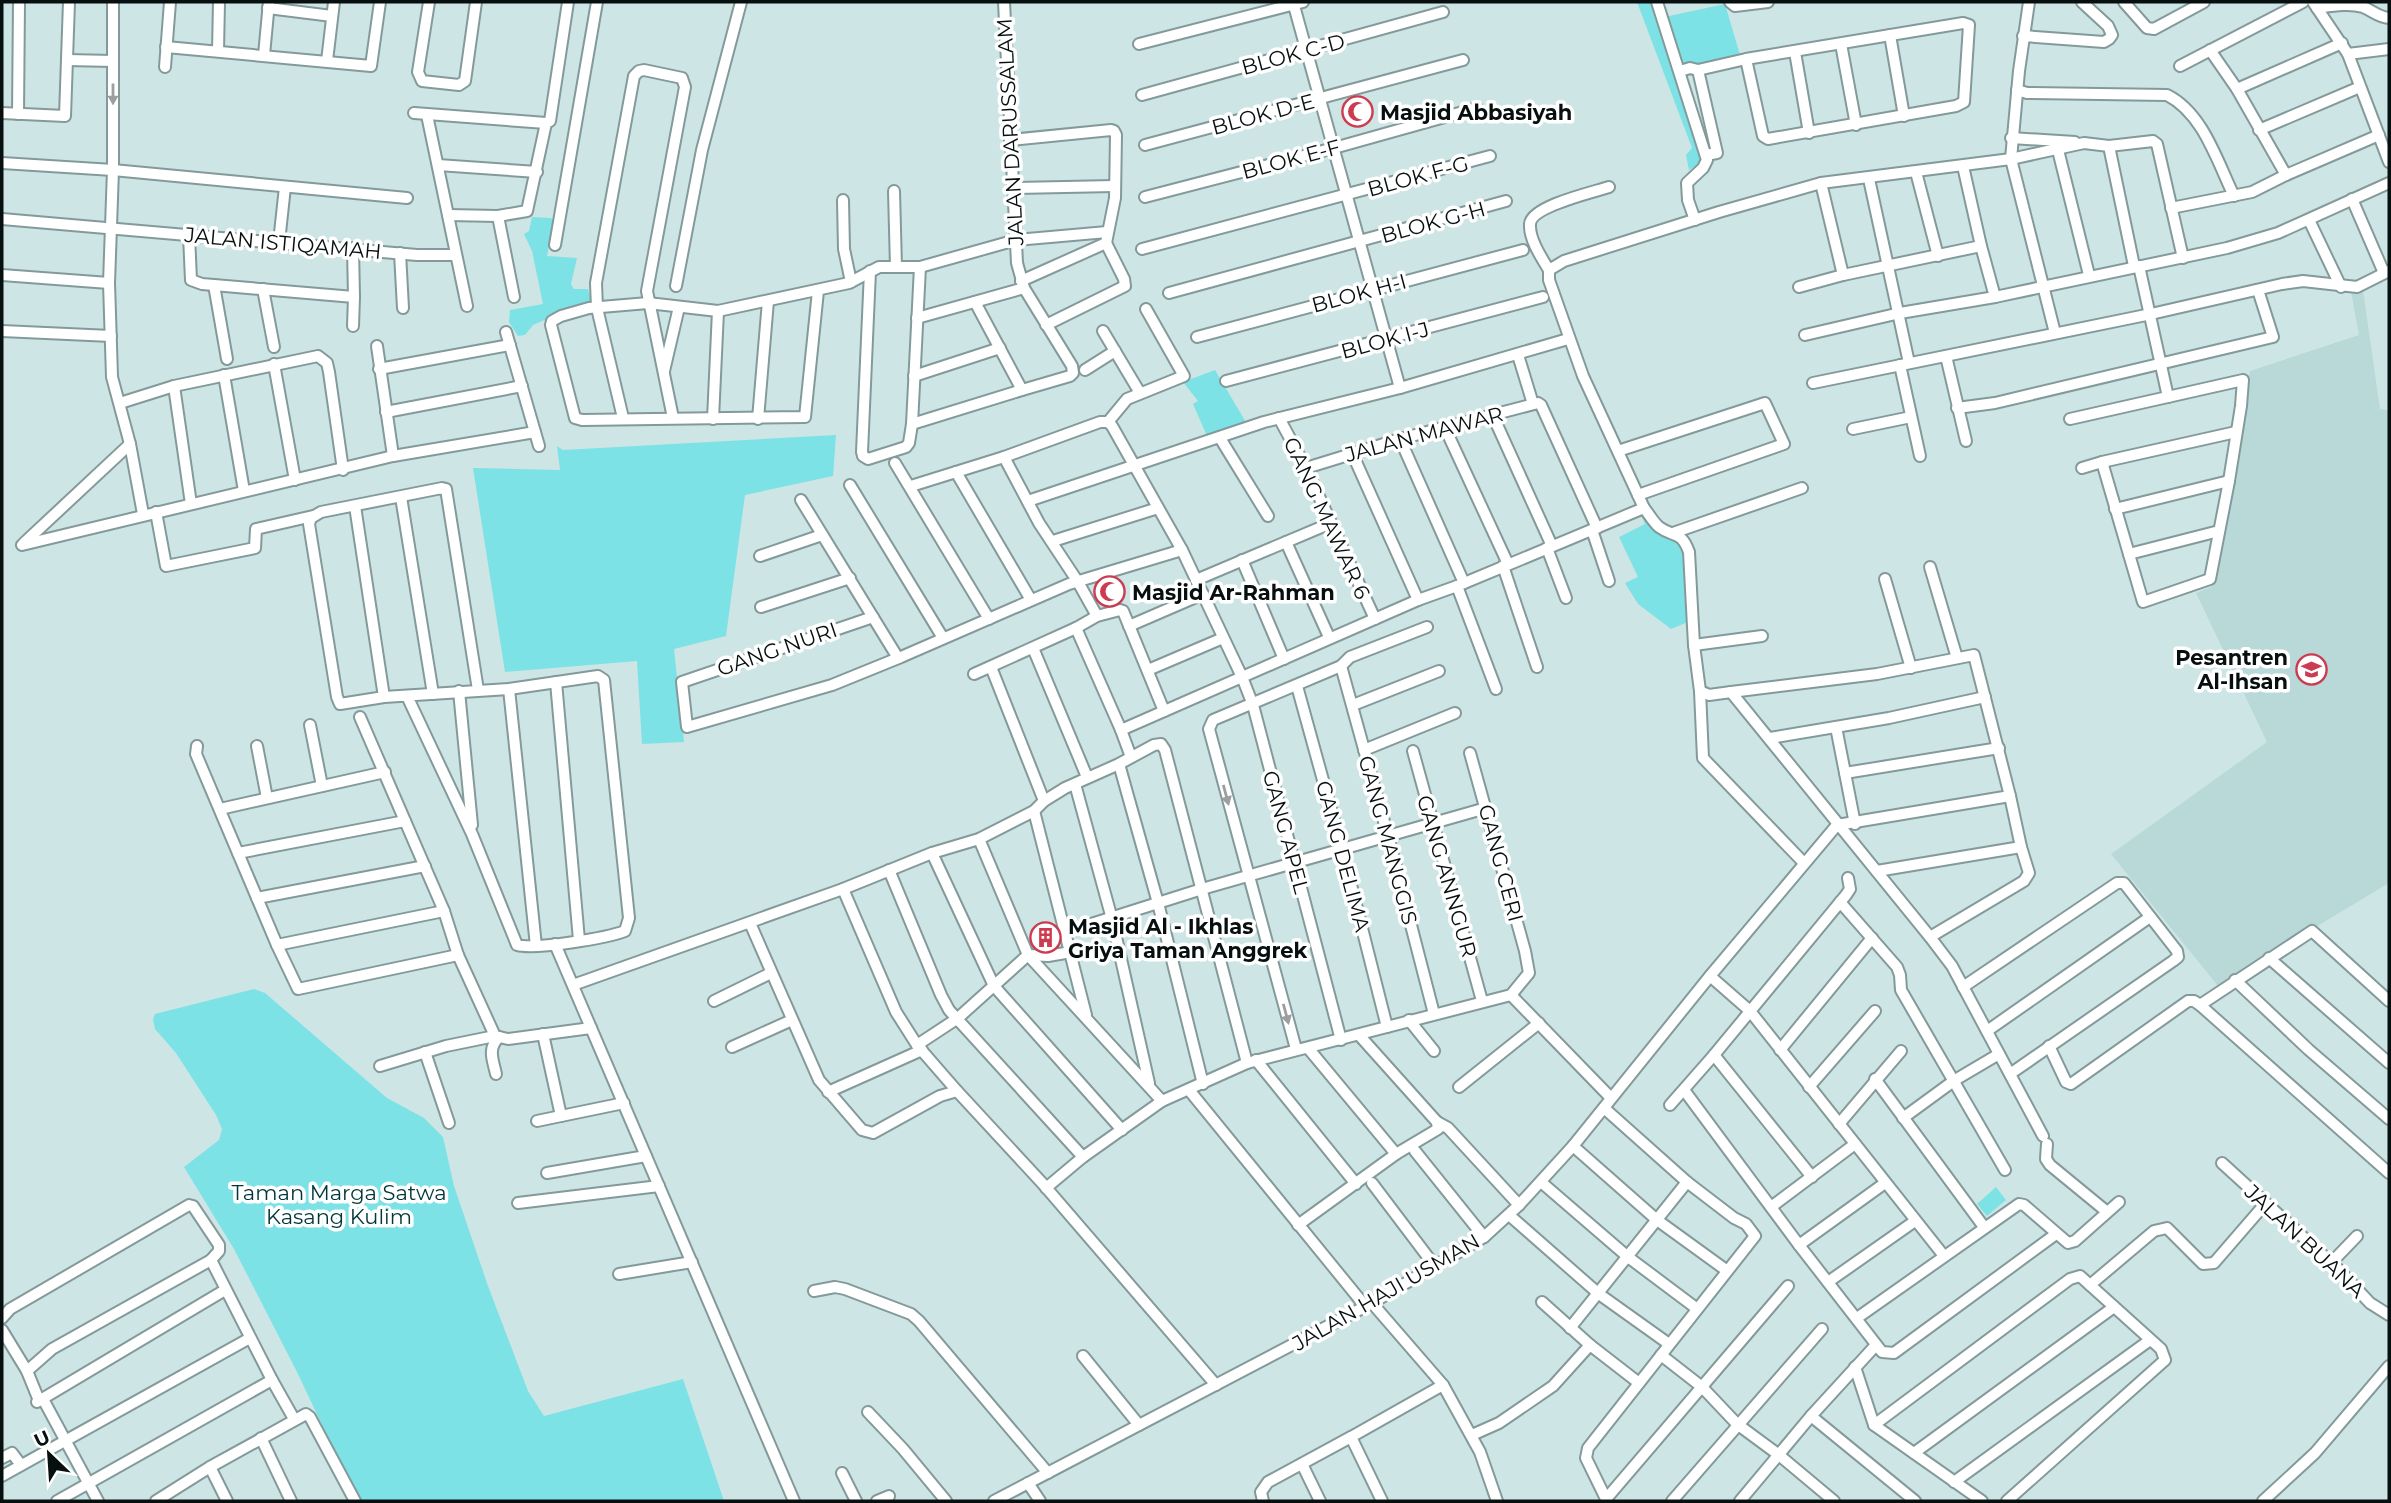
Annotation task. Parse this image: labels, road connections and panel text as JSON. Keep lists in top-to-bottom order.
{
  "streets": {
    "street": [
      "BLOK C-D",
      "BLOK D-E",
      "JALAN DARUSSALAM",
      "BLOK E-F",
      "BLOK F-G",
      "BLOK G-H",
      "JALAN ISTIQAMAH",
      "BLOK H-I",
      "BLOK I-J",
      "JALAN MAWAR",
      "GANG MAWAR 6",
      "GANG NURI",
      "GANG APEL",
      "GANG MANGGIS",
      "GANG DELIMA",
      "GANG CERI",
      "GANG ANNGUR",
      "JALAN BUANA",
      "JALAN HAJI USMAN"
    ]
  },
  "crossings": [
    ["JALAN MAWAR", "GANG MAWAR 6"]
  ],
  "parks": ["Taman Marga Satwa Kasang Kulim"],
  "places": {
    "mosque": ["Masjid Abbasiyah", "Masjid Ar-Rahman"],
    "school or university": ["Pesantren Al-Ihsan"],
    "building": ["Masjid Al - Ikhlas Griya Taman Anggrek"]
  },
  "north": "top left"
}
